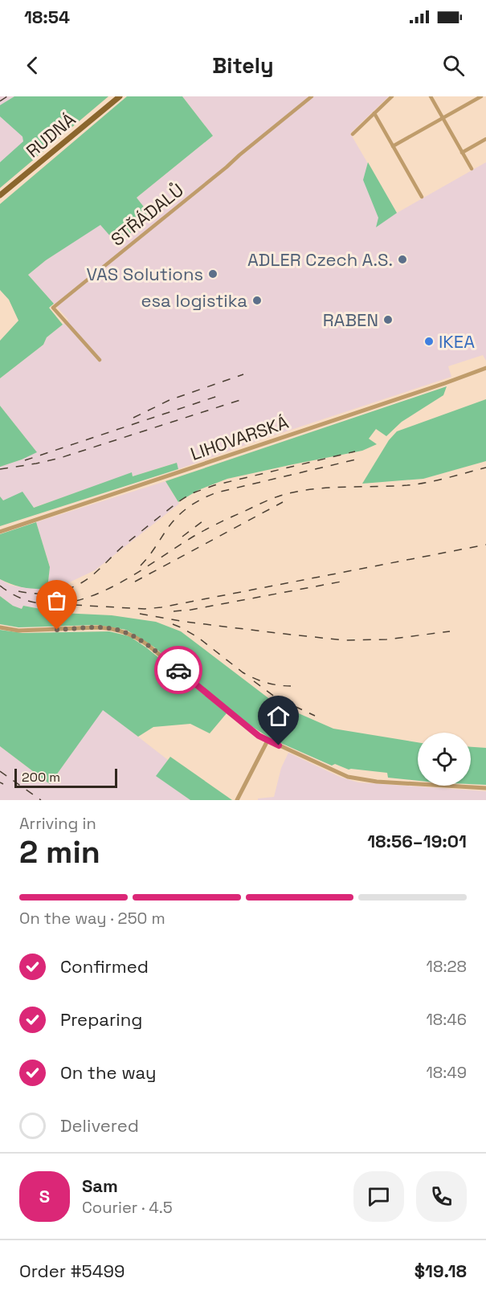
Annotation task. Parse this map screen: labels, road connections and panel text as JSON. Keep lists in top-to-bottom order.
{
  "streets": {
    "main road": ["RUDNÁ"],
    "street": ["STŘÁDALŮ", "LIHOVARSKÁ"]
  },
  "places": [
    "ADLER Czech A.S.",
    "VAS Solutions",
    "esa logistika",
    "RABEN",
    "IKEA"
  ],
  "scale_bar": "200 m",
  "page": {
    "status": "18:54",
    "header": "Bitely",
    "scale": "200 m",
    "heading": ["2 min", "Arriving in", "18:56–19:01"],
    "panel": [
      "Sam",
      "Courier · 4.5",
      "Order #5499",
      "$19.18"
    ],
    "bar": "On the way · 250 m",
    "list": [
      ["Confirmed", "18:28"],
      ["Preparing", "18:46"],
      ["On the way", "18:49"],
      "Delivered"
    ],
    "round": "S"
  }
}
